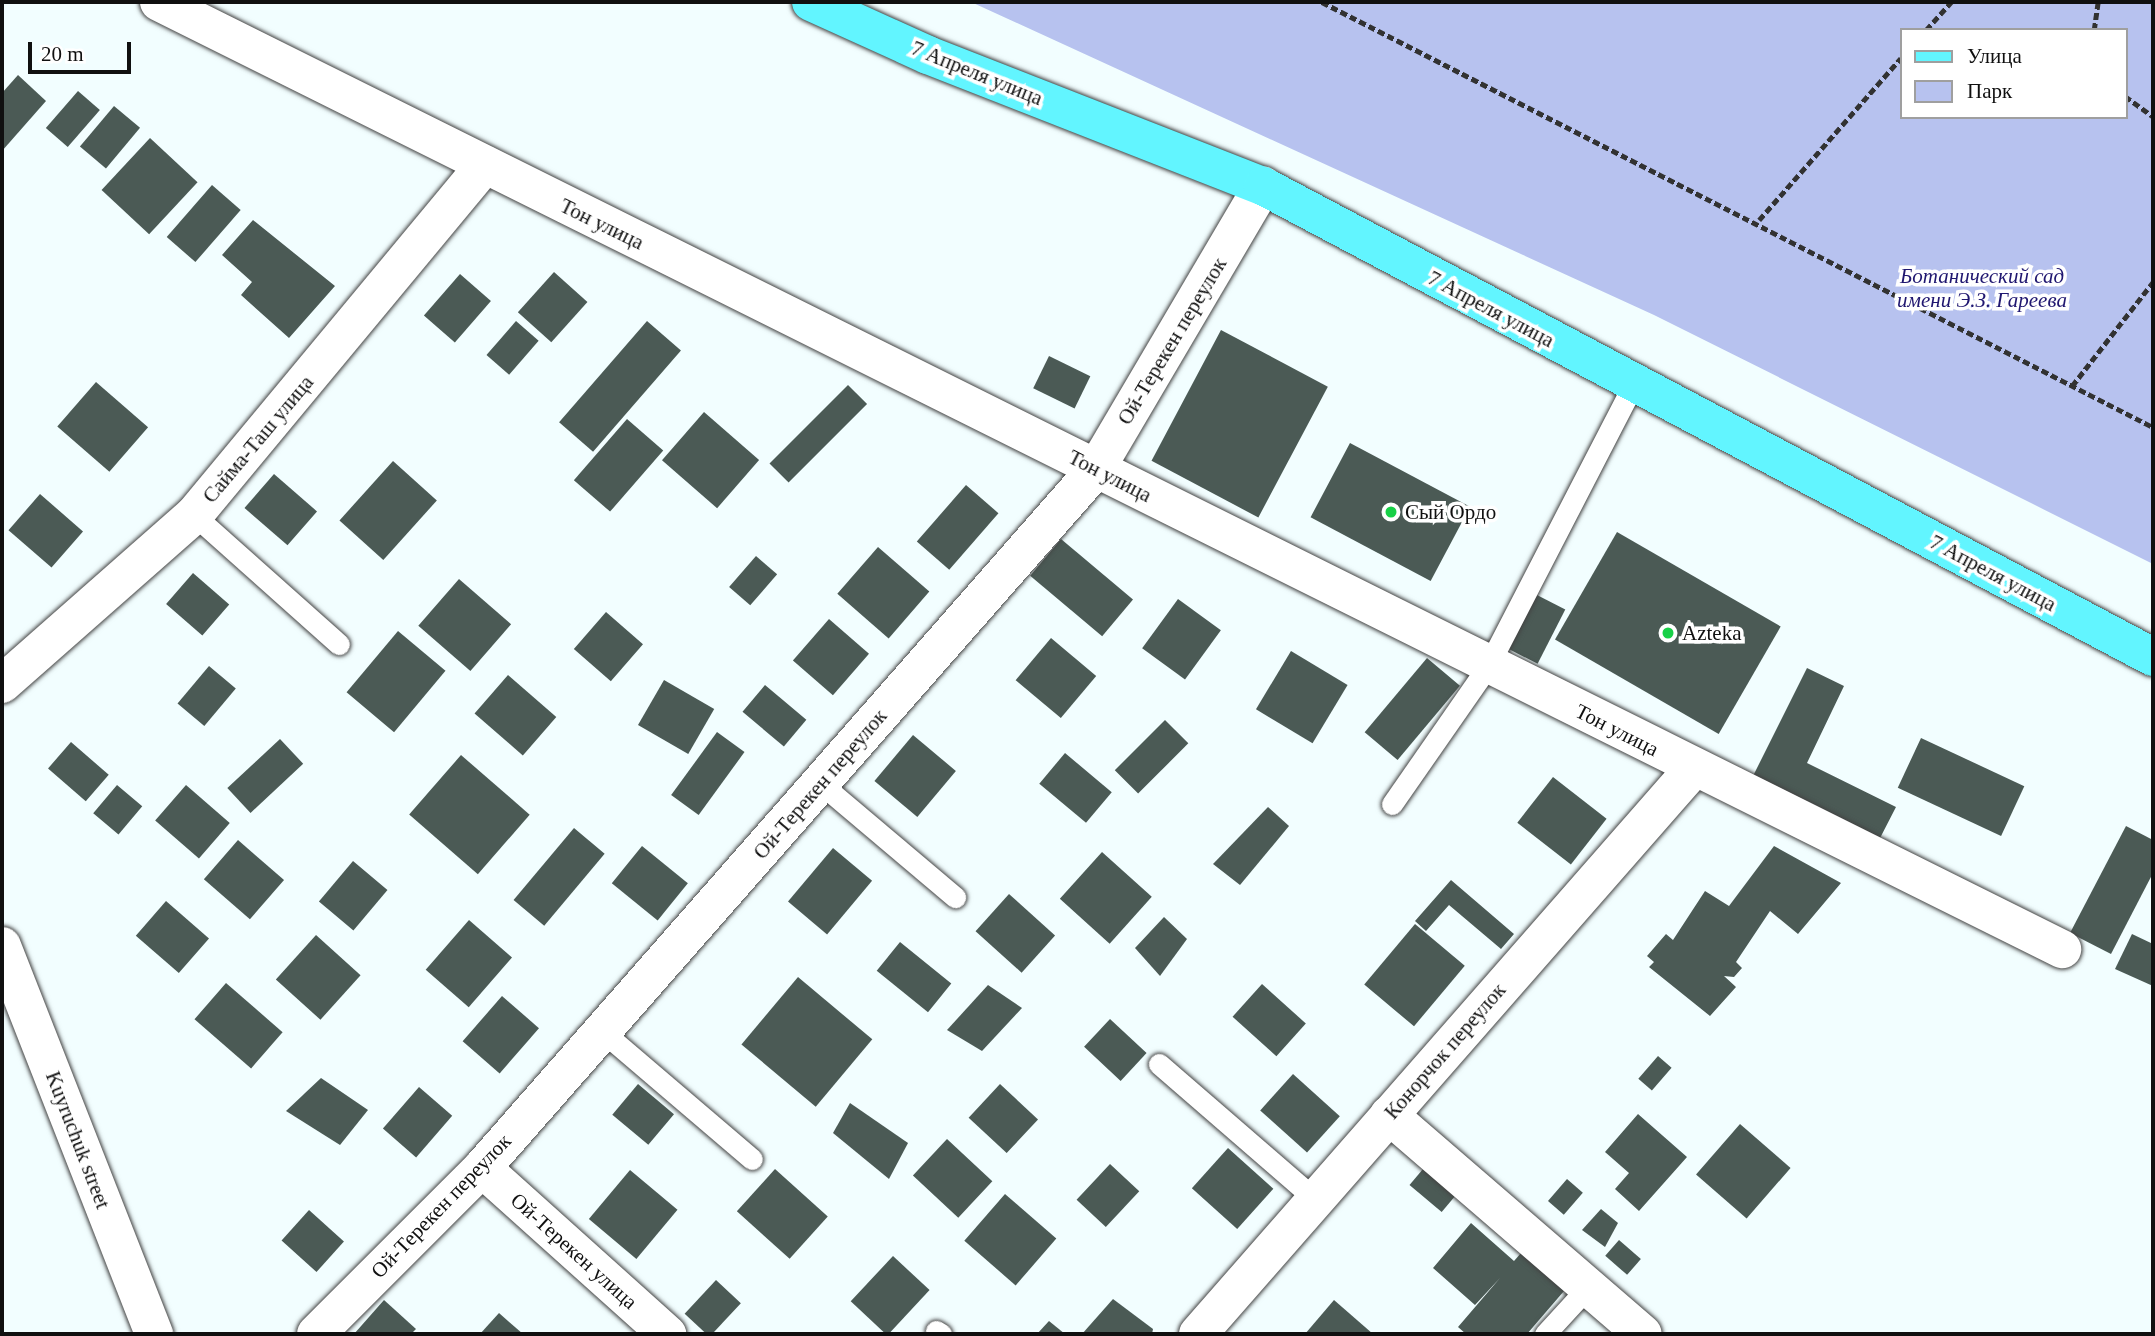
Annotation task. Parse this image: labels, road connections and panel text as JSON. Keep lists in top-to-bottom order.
{
  "streets": {
    "main road": ["7 Апреля улица"],
    "street": [
      "Тон улица",
      "Ой-Терекен переулок",
      "Сайма-Таш улица",
      "Конорчок переулок",
      "Kuyruchuk street",
      "Ой-Терекен улица"
    ]
  },
  "crossings": [
    ["7 Апреля улица", "Ой-Терекен переулок"],
    ["Тон улица", "Ой-Терекен переулок"],
    ["Тон улица", "Сайма-Таш улица"],
    ["Тон улица", "Конорчок переулок"],
    ["Ой-Терекен переулок", "Ой-Терекен улица"]
  ],
  "parks": ["Ботанический сад имени Э.З. Гареева"],
  "places": ["Сый Ордо", "Azteka"],
  "legend": ["Улица", "Парк"],
  "scale_bar": "20 m"
}
